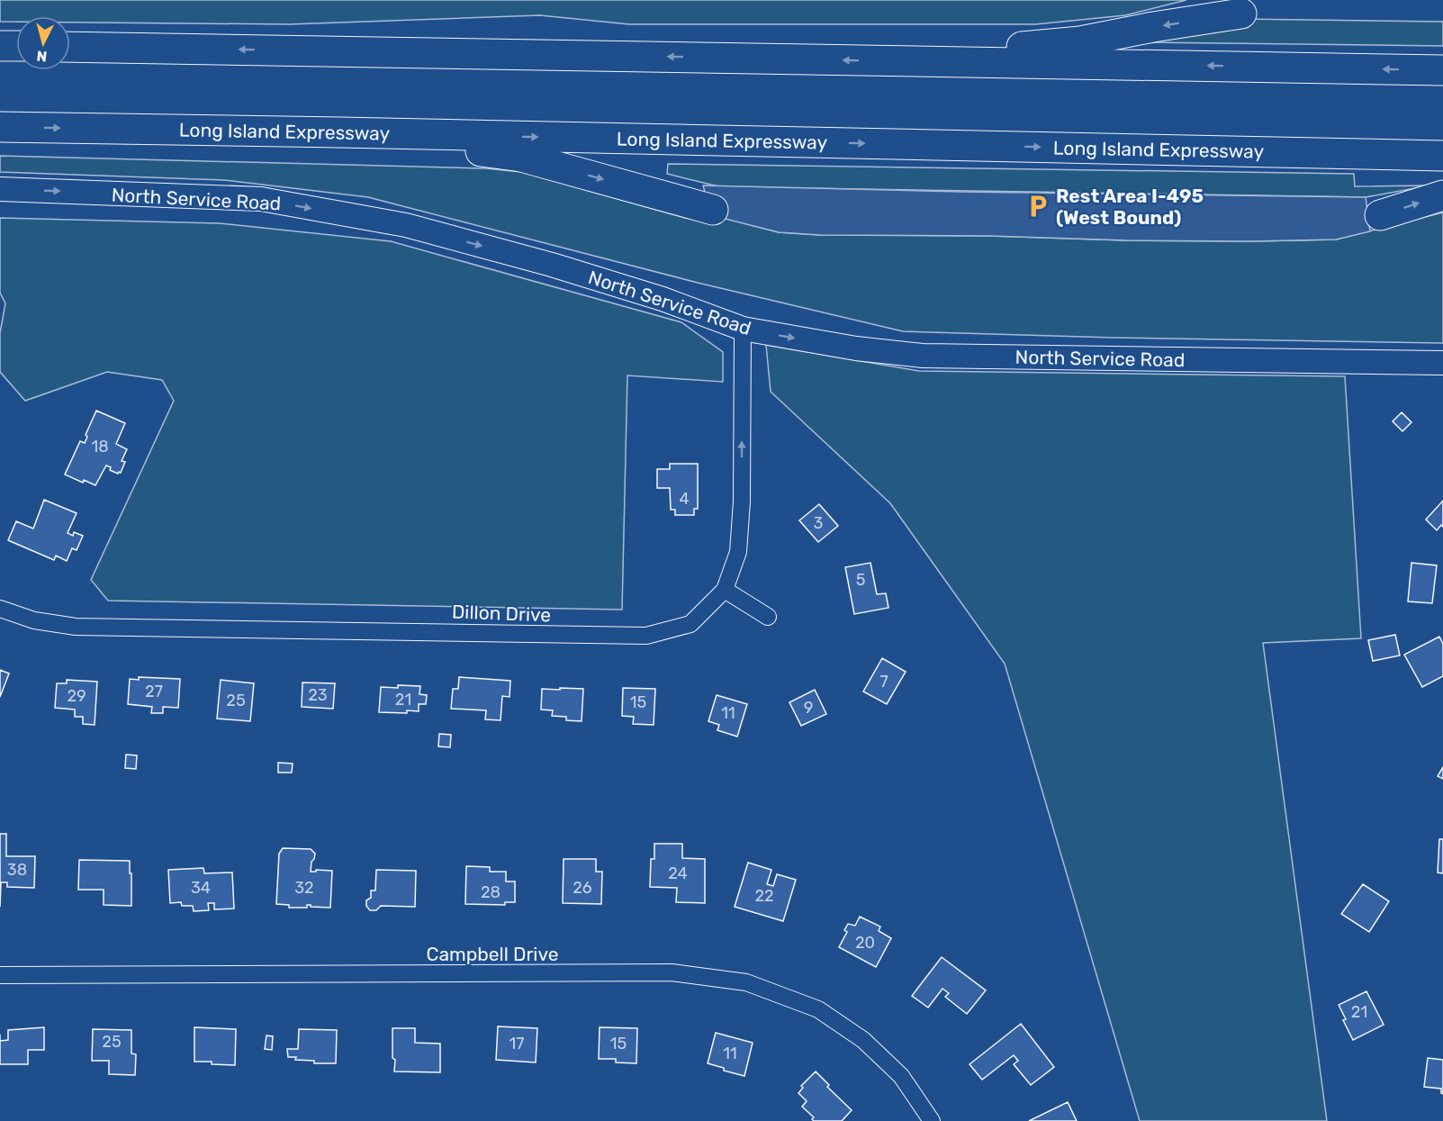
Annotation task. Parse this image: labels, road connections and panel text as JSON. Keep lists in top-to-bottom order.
{
  "streets": {
    "highway": ["Long Island Expressway"],
    "main road": ["North Service Road"],
    "street": ["Dillon Drive", "Campbell Drive"]
  },
  "crossings": [
    ["North Service Road", "Dillon Drive"]
  ],
  "one_way": ["North Service Road"],
  "places": {
    "parking": ["Rest Area I-495 (West Bound)"]
  },
  "house_numbers": [
    "18",
    "4",
    "3",
    "5",
    "7",
    "27",
    "23",
    "29",
    "21",
    "25",
    "15",
    "9",
    "11",
    "38",
    "24",
    "34",
    "32",
    "26",
    "28",
    "22",
    "20",
    "21",
    "25",
    "17",
    "15",
    "11"
  ],
  "north": "bottom"
}
